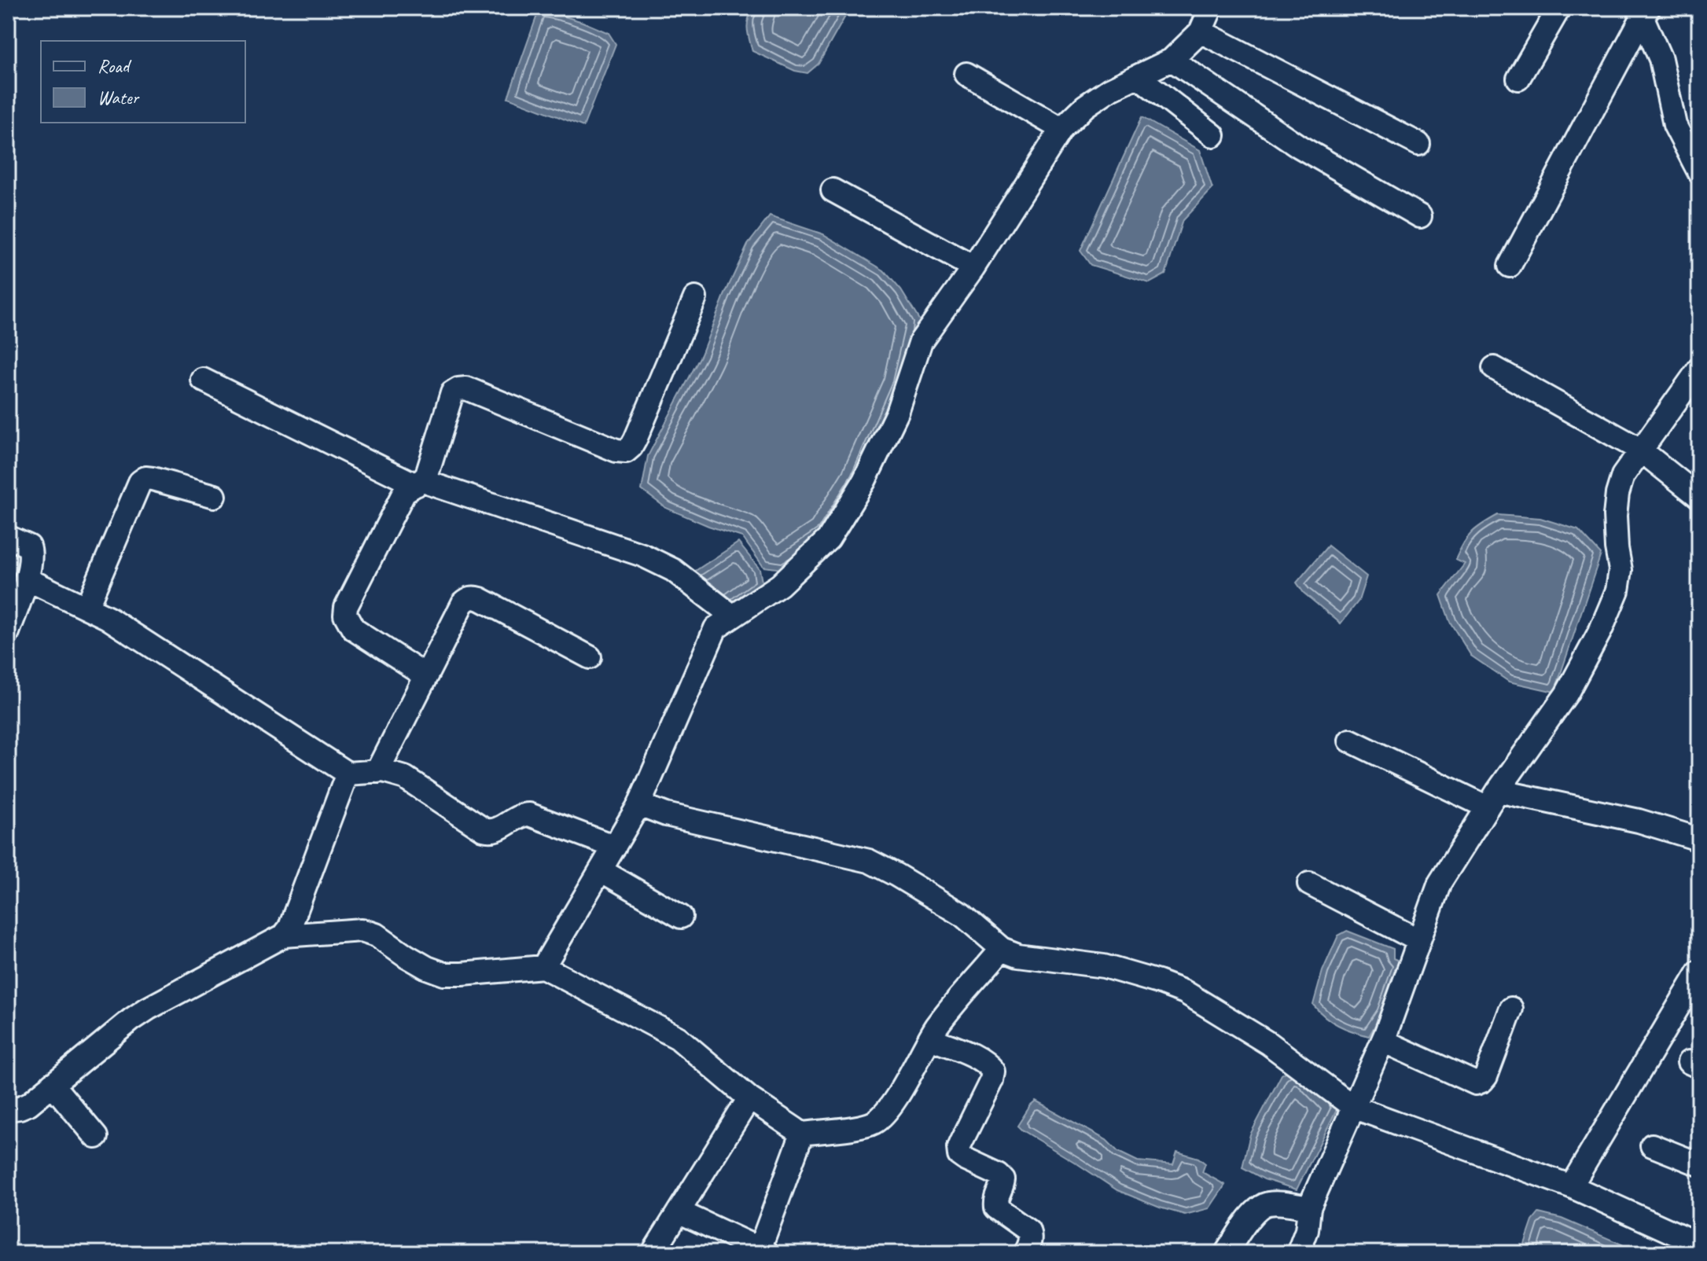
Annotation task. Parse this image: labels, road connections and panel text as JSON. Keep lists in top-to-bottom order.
{
  "legend": ["Road", "Water"]
}
